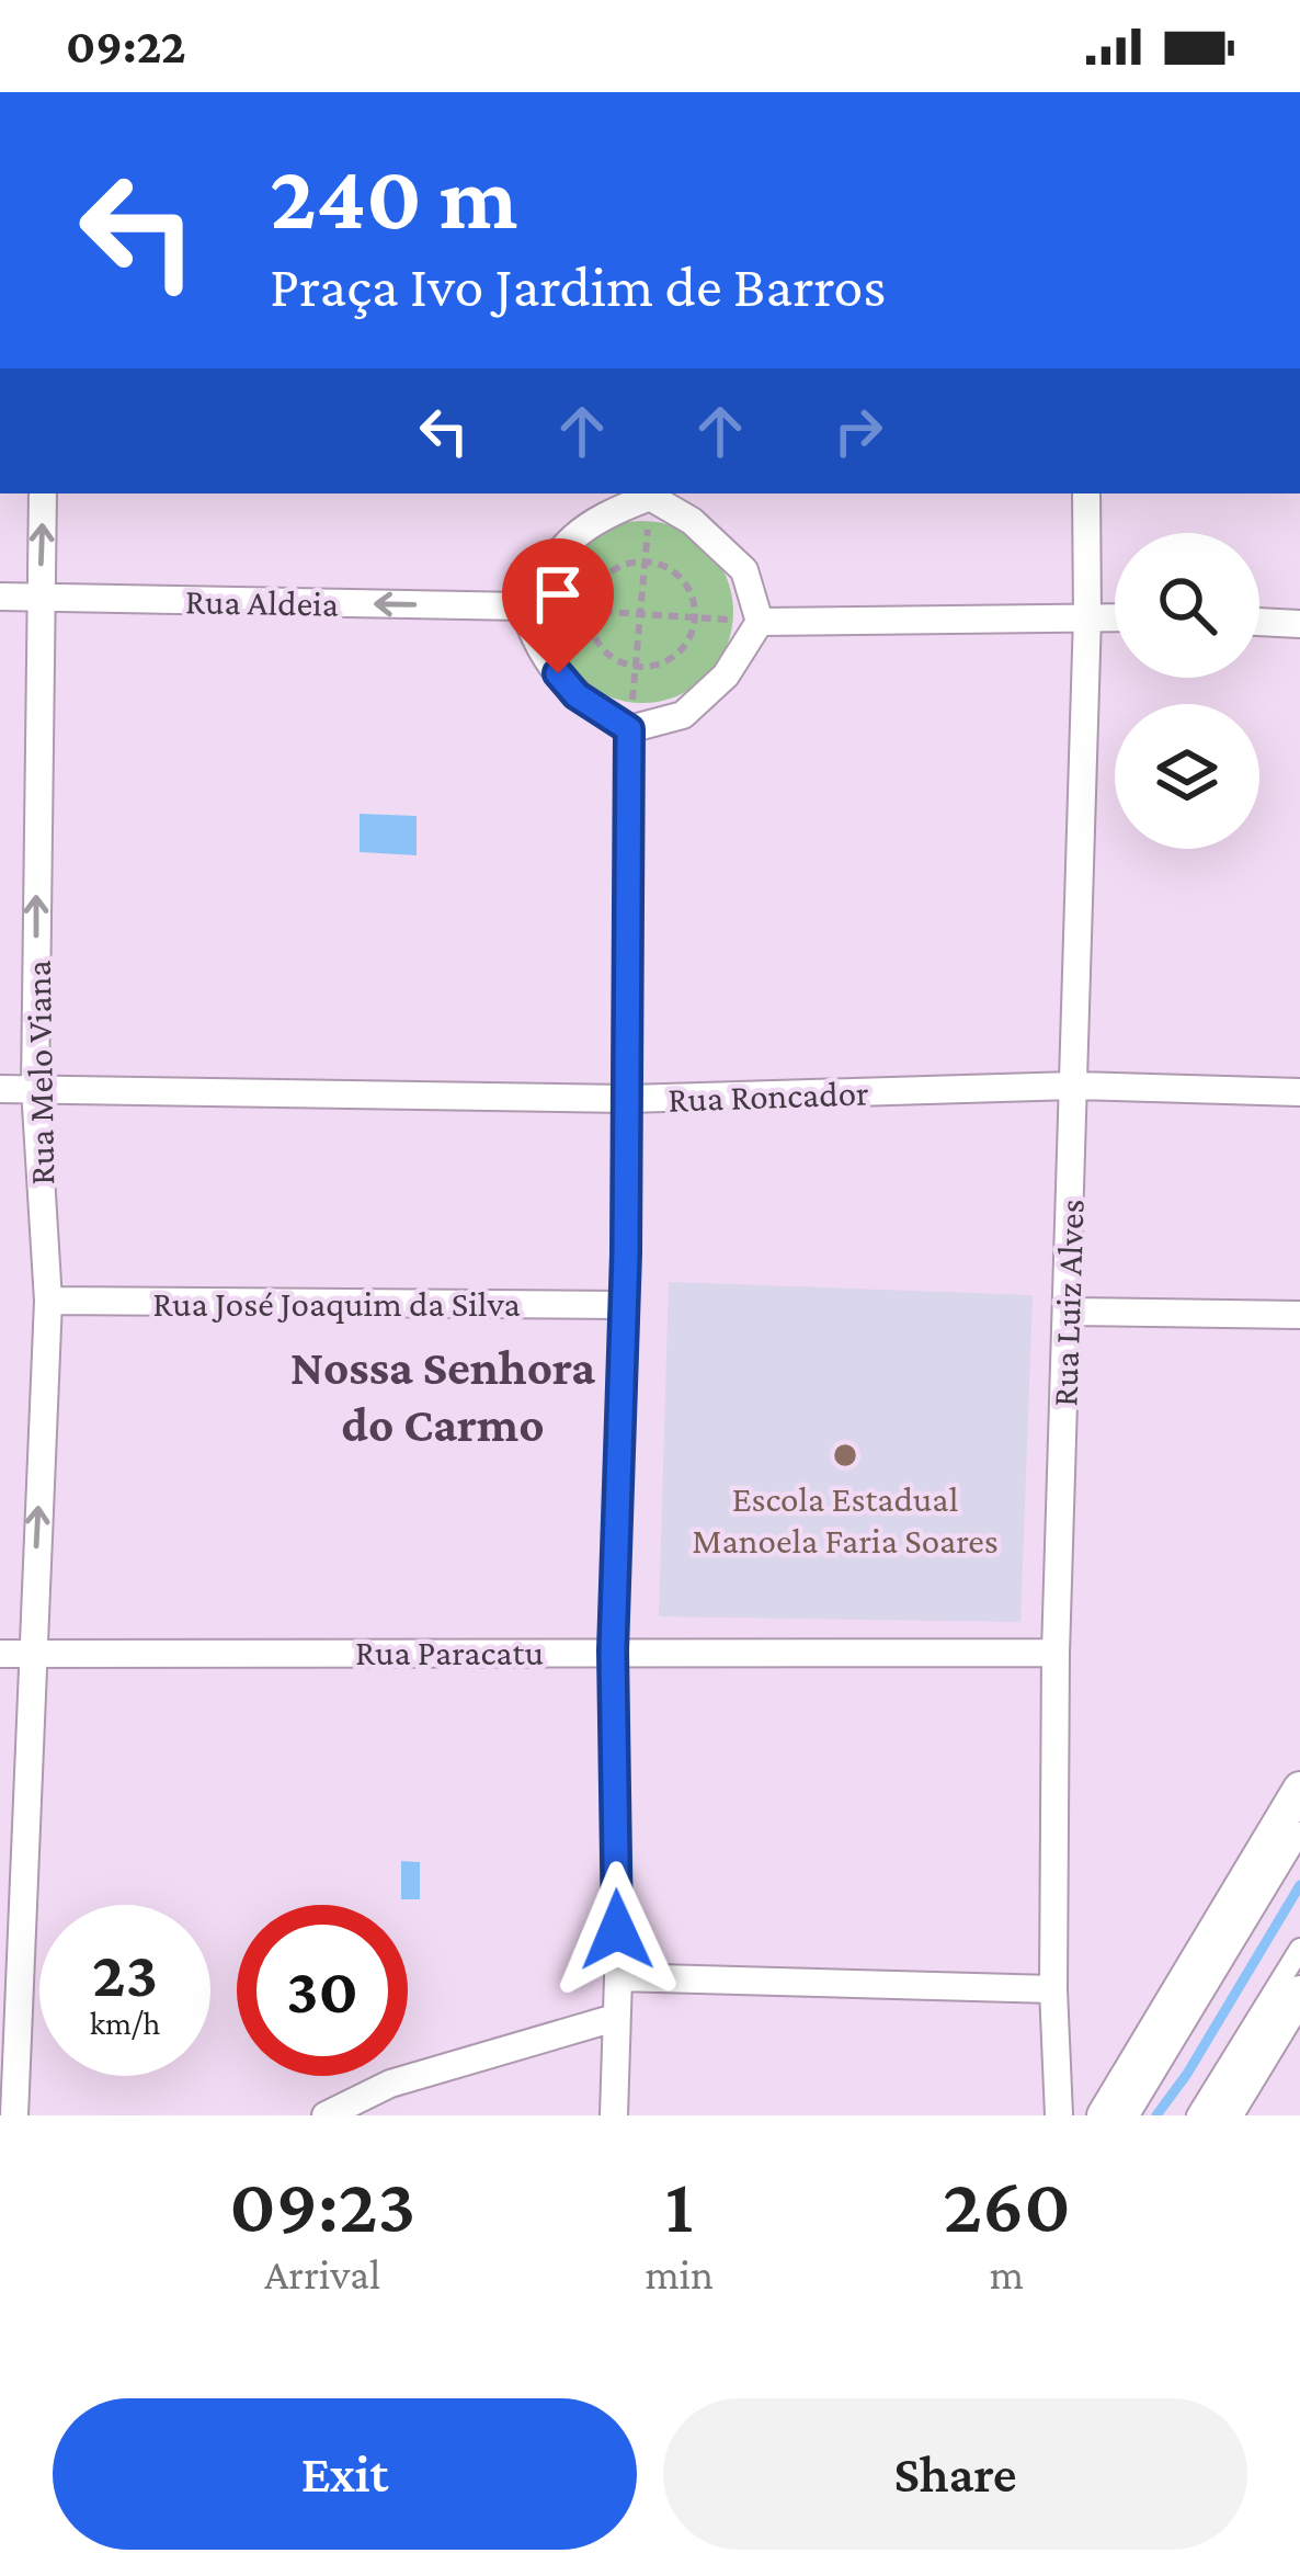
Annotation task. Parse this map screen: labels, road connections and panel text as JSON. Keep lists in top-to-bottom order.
{
  "streets": {
    "street": [
      "Rua Aldeia",
      "Rua Melo Viana",
      "Rua Roncador",
      "Rua José Joaquim da Silva",
      "Rua Luiz Alves",
      "Rua Paracatu"
    ]
  },
  "crossings": [
    ["Rua Aldeia", "Rua Melo Viana"],
    ["Rua Melo Viana", "Rua Roncador"],
    ["Rua Melo Viana", "Rua José Joaquim da Silva"],
    ["Rua Melo Viana", "Rua Paracatu"],
    ["Rua Roncador", "Rua Luiz Alves"],
    ["Rua Luiz Alves", "Rua Paracatu"]
  ],
  "one_way": ["Rua Aldeia", "Rua Melo Viana"],
  "districts": ["Nossa Senhora do Carmo"],
  "places": ["Escola Estadual Manoela Faria Soares"],
  "page": {
    "status": "09:22",
    "turn": ["240 m", "Praça Ivo Jardim de Barros"],
    "speed": "23 km/h",
    "limit": "30",
    "eta": [
      "09:23",
      "Arrival",
      "1",
      "min",
      "260",
      "m"
    ],
    "buttons": ["Exit", "Share"]
  }
}
